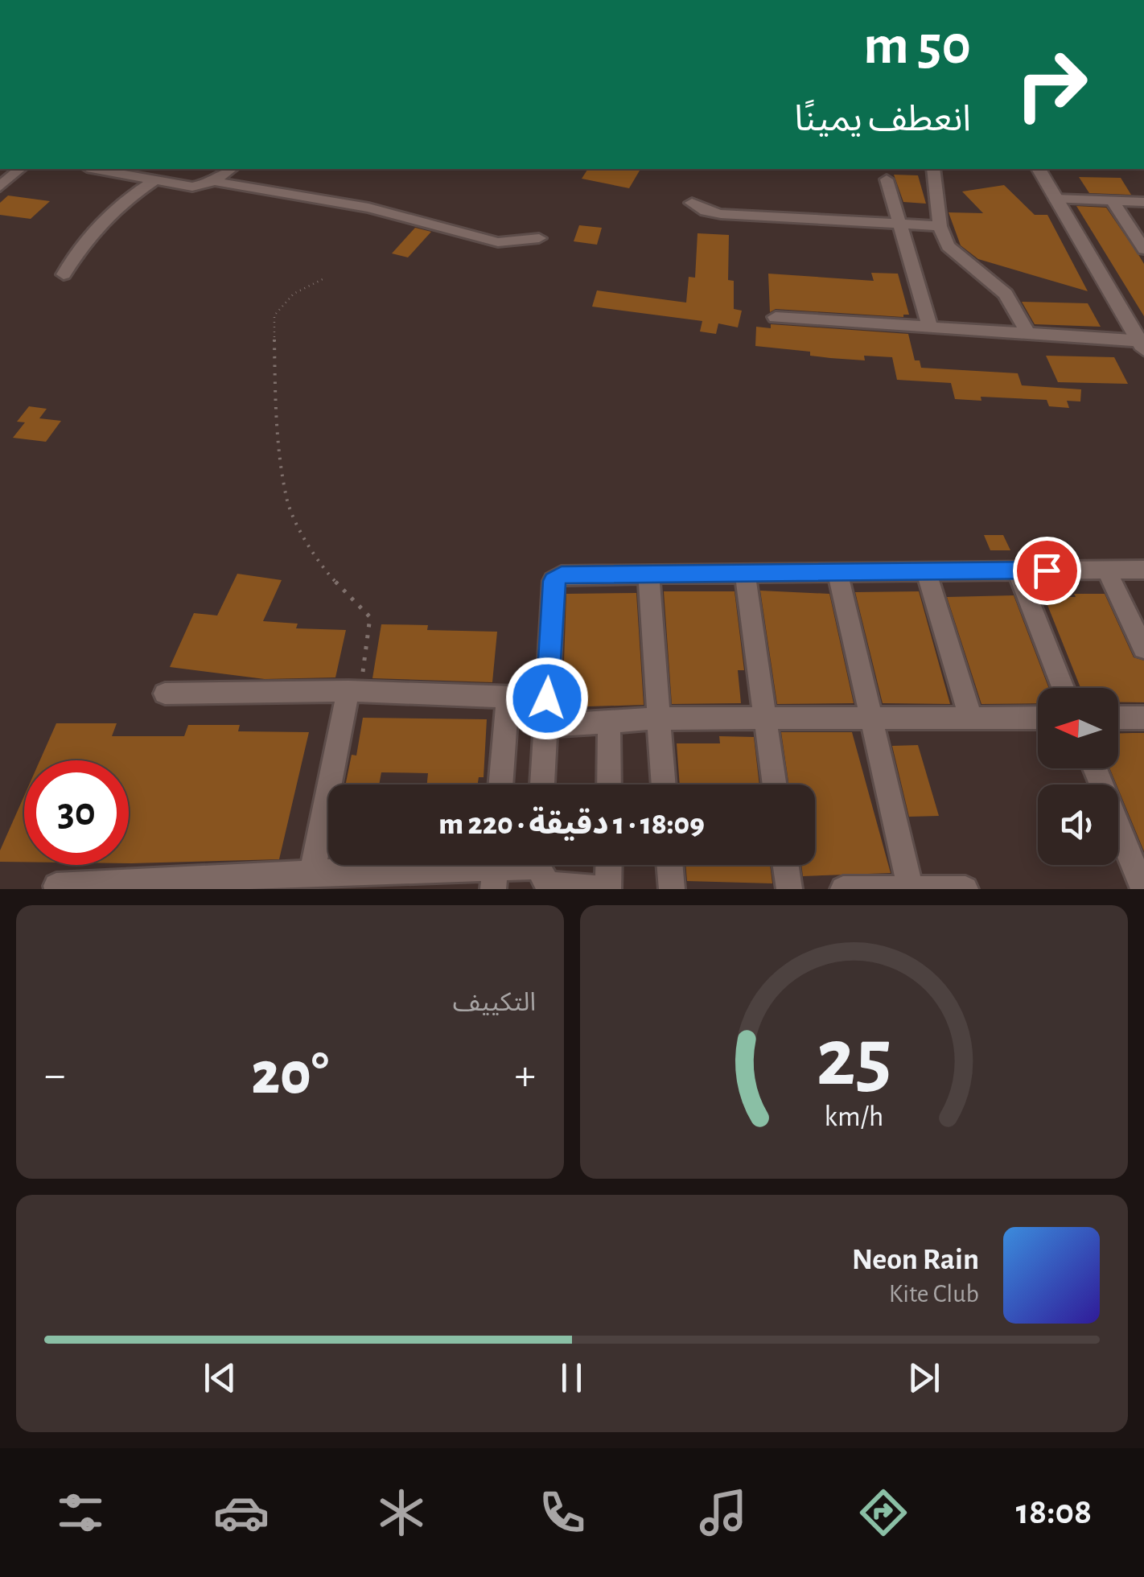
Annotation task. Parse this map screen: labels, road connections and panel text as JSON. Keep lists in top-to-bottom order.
{
  "north": "left",
  "page": {
    "turn": ["50 m", "انعطف يمينًا"],
    "limit": "30",
    "trip": "18:09 · 1 دقيقة · 220 m",
    "tile": "التكييف",
    "heat": ["−", "20°", "+"],
    "song": ["Neon Rain", "Kite Club"],
    "tabs": "18:08",
    "gauge": ["25", "km/h"]
  }
}
